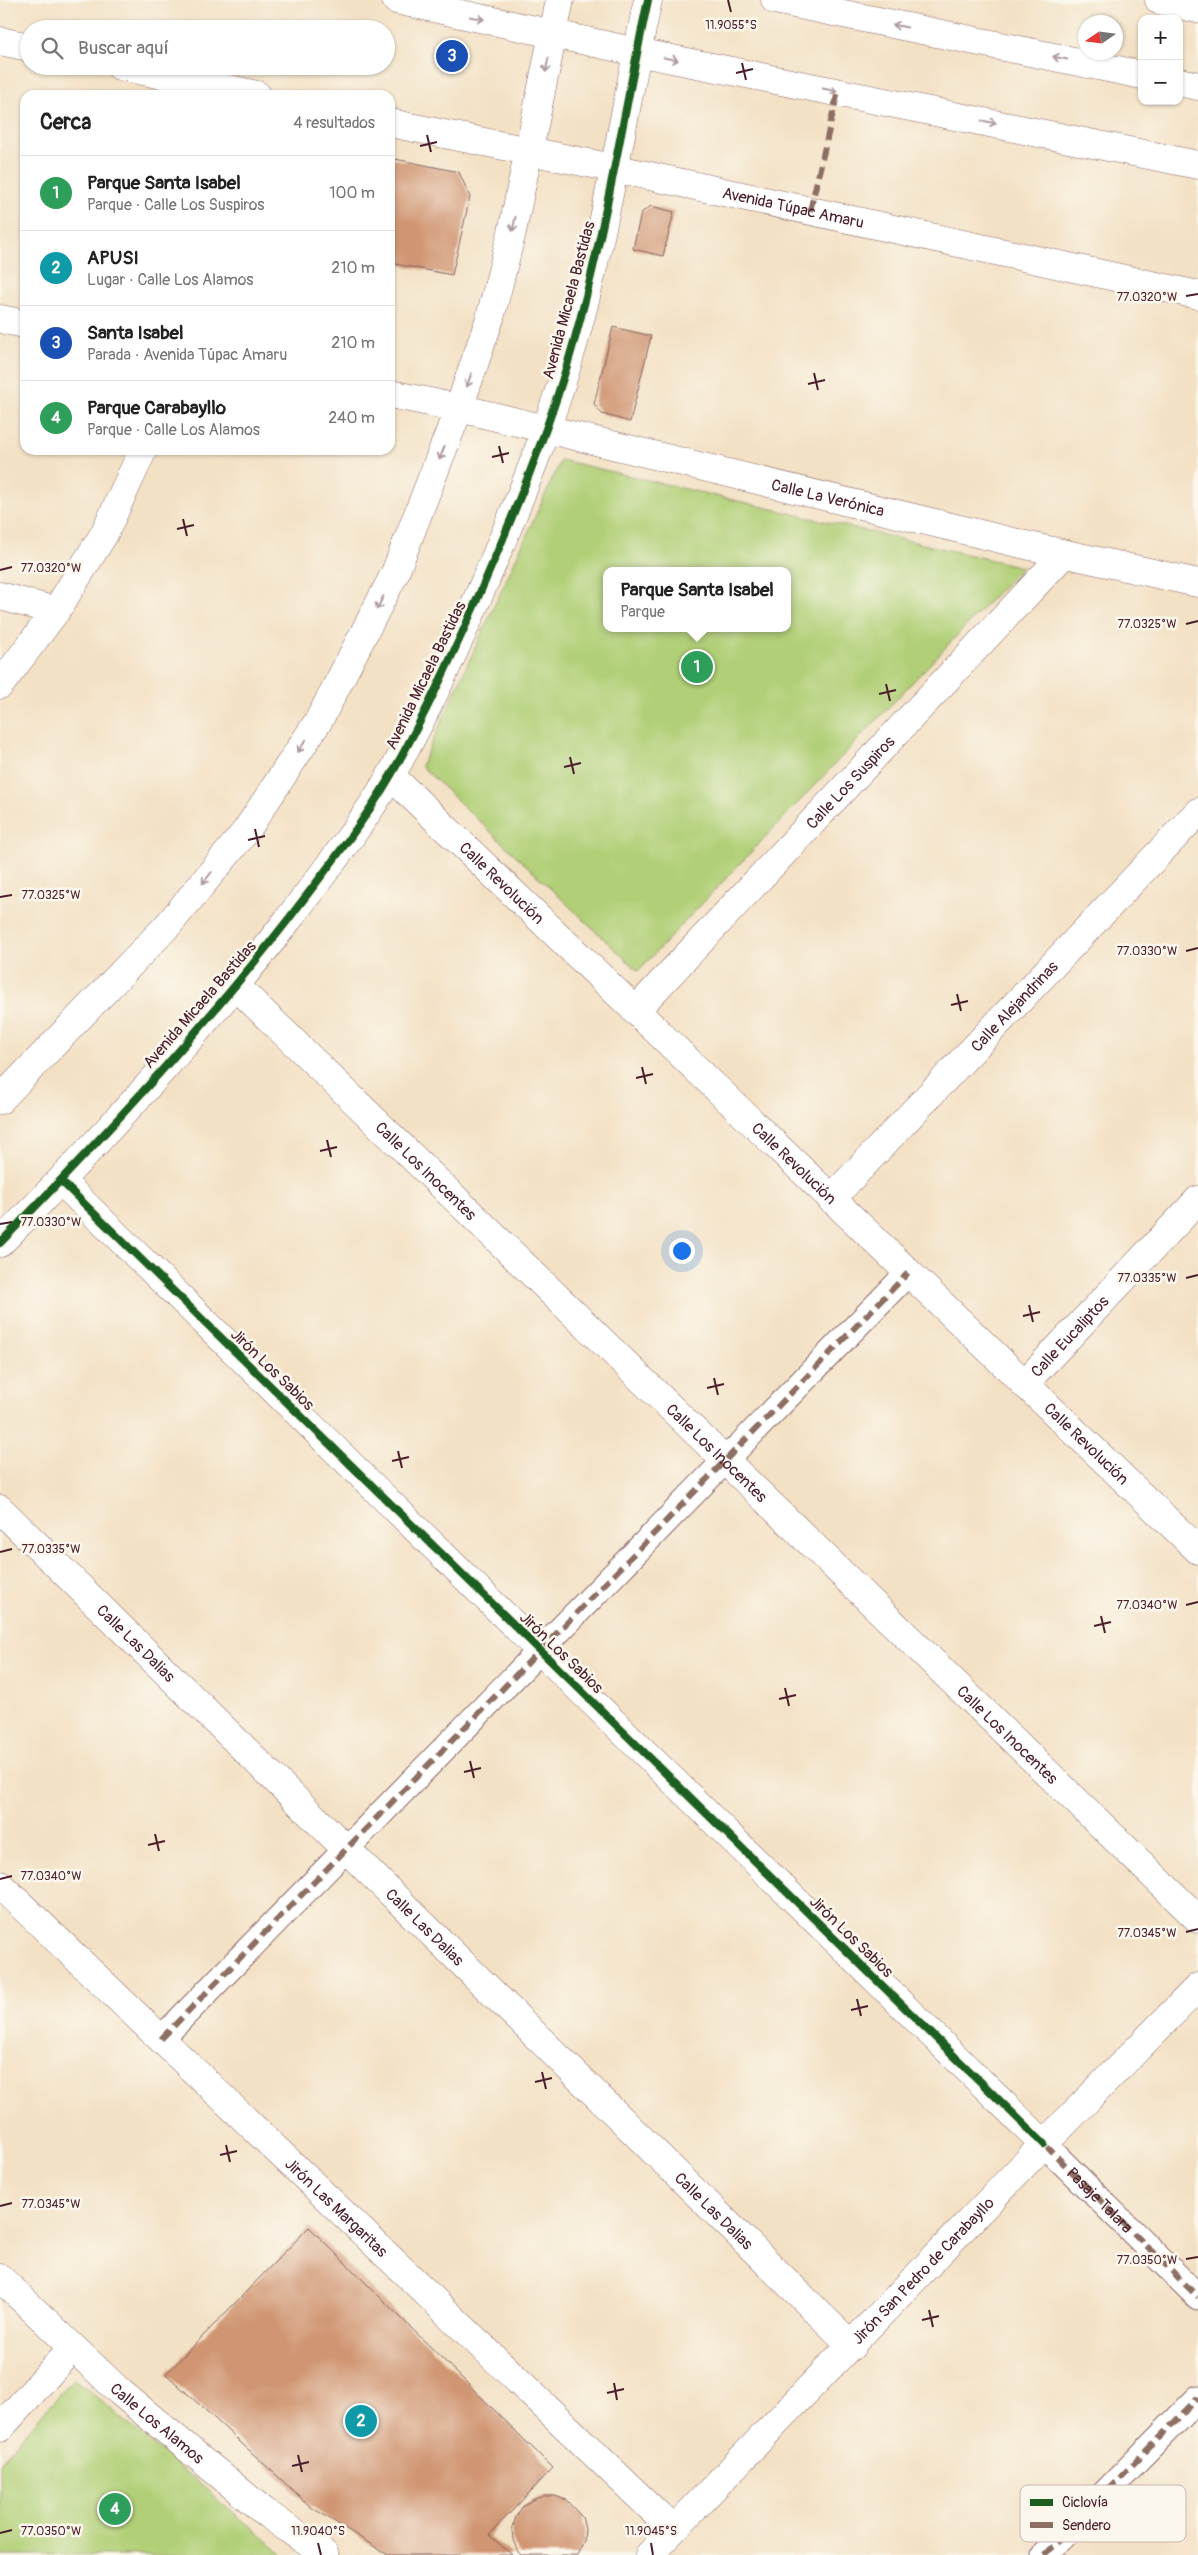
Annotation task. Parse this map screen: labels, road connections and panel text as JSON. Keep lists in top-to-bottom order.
{
  "streets": {
    "main road": [
      "Avenida Túpac Amaru",
      "Avenida Micaela Bastidas",
      "Calle La Verónica",
      "Calle Los Suspiros",
      "Calle Revolución",
      "Calle Alejandrinas",
      "Calle Los Inocentes",
      "Calle Eucaliptos",
      "Jirón Los Sabios",
      "Calle Las Dalias",
      "Jirón Las Margaritas",
      "Jirón San Pedro de Carabayllo",
      "Calle Los Alamos"
    ],
    "street": ["Pasaje Talara"]
  },
  "crossings": [
    ["Avenida Túpac Amaru", "Avenida Micaela Bastidas"],
    ["Avenida Micaela Bastidas", "Calle La Verónica"],
    ["Avenida Micaela Bastidas", "Calle Revolución"],
    ["Avenida Micaela Bastidas", "Calle Los Inocentes"],
    ["Avenida Micaela Bastidas", "Jirón Los Sabios"],
    ["Calle La Verónica", "Calle Los Suspiros"],
    ["Calle Los Suspiros", "Calle Revolución"],
    ["Calle Revolución", "Calle Alejandrinas"],
    ["Calle Revolución", "Calle Eucaliptos"],
    ["Jirón Los Sabios", "Pasaje Talara"],
    ["Jirón Los Sabios", "Jirón San Pedro de Carabayllo"],
    ["Calle Las Dalias", "Jirón San Pedro de Carabayllo"],
    ["Pasaje Talara", "Jirón San Pedro de Carabayllo"],
    ["Jirón Las Margaritas", "Jirón San Pedro de Carabayllo"]
  ],
  "legend": ["Ciclovía", "Sendero"],
  "north": "left",
  "page": {
    "map_buttons": ["+", "−"],
    "search": "Buscar aquí",
    "pins": [
      "3",
      "1",
      "2",
      "4"
    ],
    "heading": ["Cerca", "4 resultados"],
    "list": [
      {
        "mark": "1",
        "name": "Parque Santa Isabel",
        "note": "Parque · Calle Los Suspiros",
        "value": "100 m"
      },
      {
        "mark": "2",
        "name": "APUSI",
        "note": "Lugar · Calle Los Alamos",
        "value": "210 m"
      },
      {
        "mark": "3",
        "name": "Santa Isabel",
        "note": "Parada · Avenida Túpac Amaru",
        "value": "210 m"
      },
      {
        "mark": "4",
        "name": "Parque Carabayllo",
        "note": "Parque · Calle Los Alamos",
        "value": "240 m"
      }
    ],
    "popup": ["Parque Santa Isabel", "Parque"]
  },
  "coordinates": [
    "11.9055°S",
    "77.0320°W",
    "77.0325°W",
    "77.0330°W",
    "77.0335°W",
    "77.0340°W",
    "77.0345°W",
    "77.0350°W",
    "11.9040°S",
    "11.9045°S"
  ]
}
